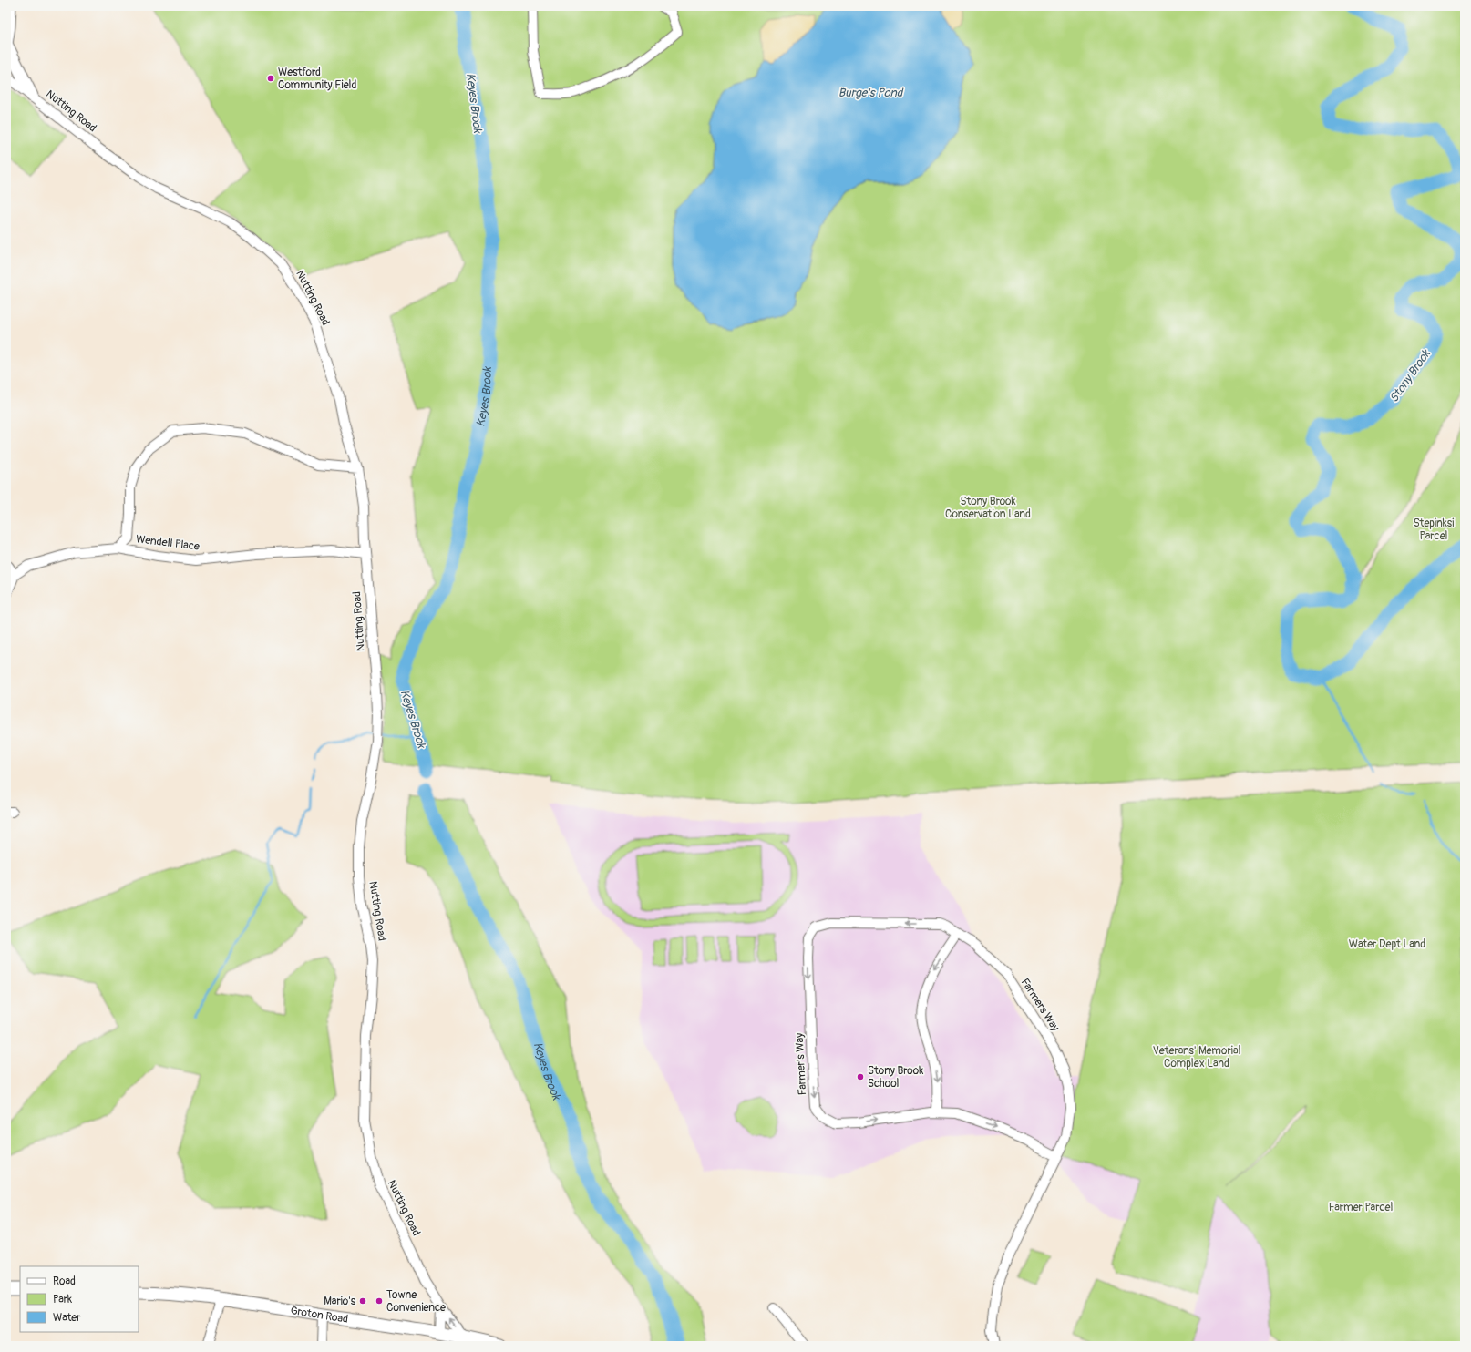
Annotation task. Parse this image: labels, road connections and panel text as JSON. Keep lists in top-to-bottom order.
{
  "streets": {
    "main road": ["Groton Road"],
    "street": [
      "Nutting Road",
      "Wendell Place",
      "Farmers Way",
      "Farmer's Way"
    ]
  },
  "crossings": [
    ["Nutting Road", "Wendell Place"],
    ["Nutting Road", "Groton Road"],
    ["Farmers Way", "Farmer's Way"]
  ],
  "one_way": ["Farmers Way"],
  "water": ["Burge's Pond", "Keyes Brook", "Stony Brook"],
  "parks": [
    "Stony Brook Conservation Land",
    "Stepinksi Parcel",
    "Water Dept Land",
    "Veterans' Memorial Complex Land",
    "Farmer Parcel"
  ],
  "places": [
    "Westford Community Field",
    "Stony Brook School",
    "Mario's",
    "Towne Convenience"
  ],
  "legend": ["Road", "Park", "Water"]
}
